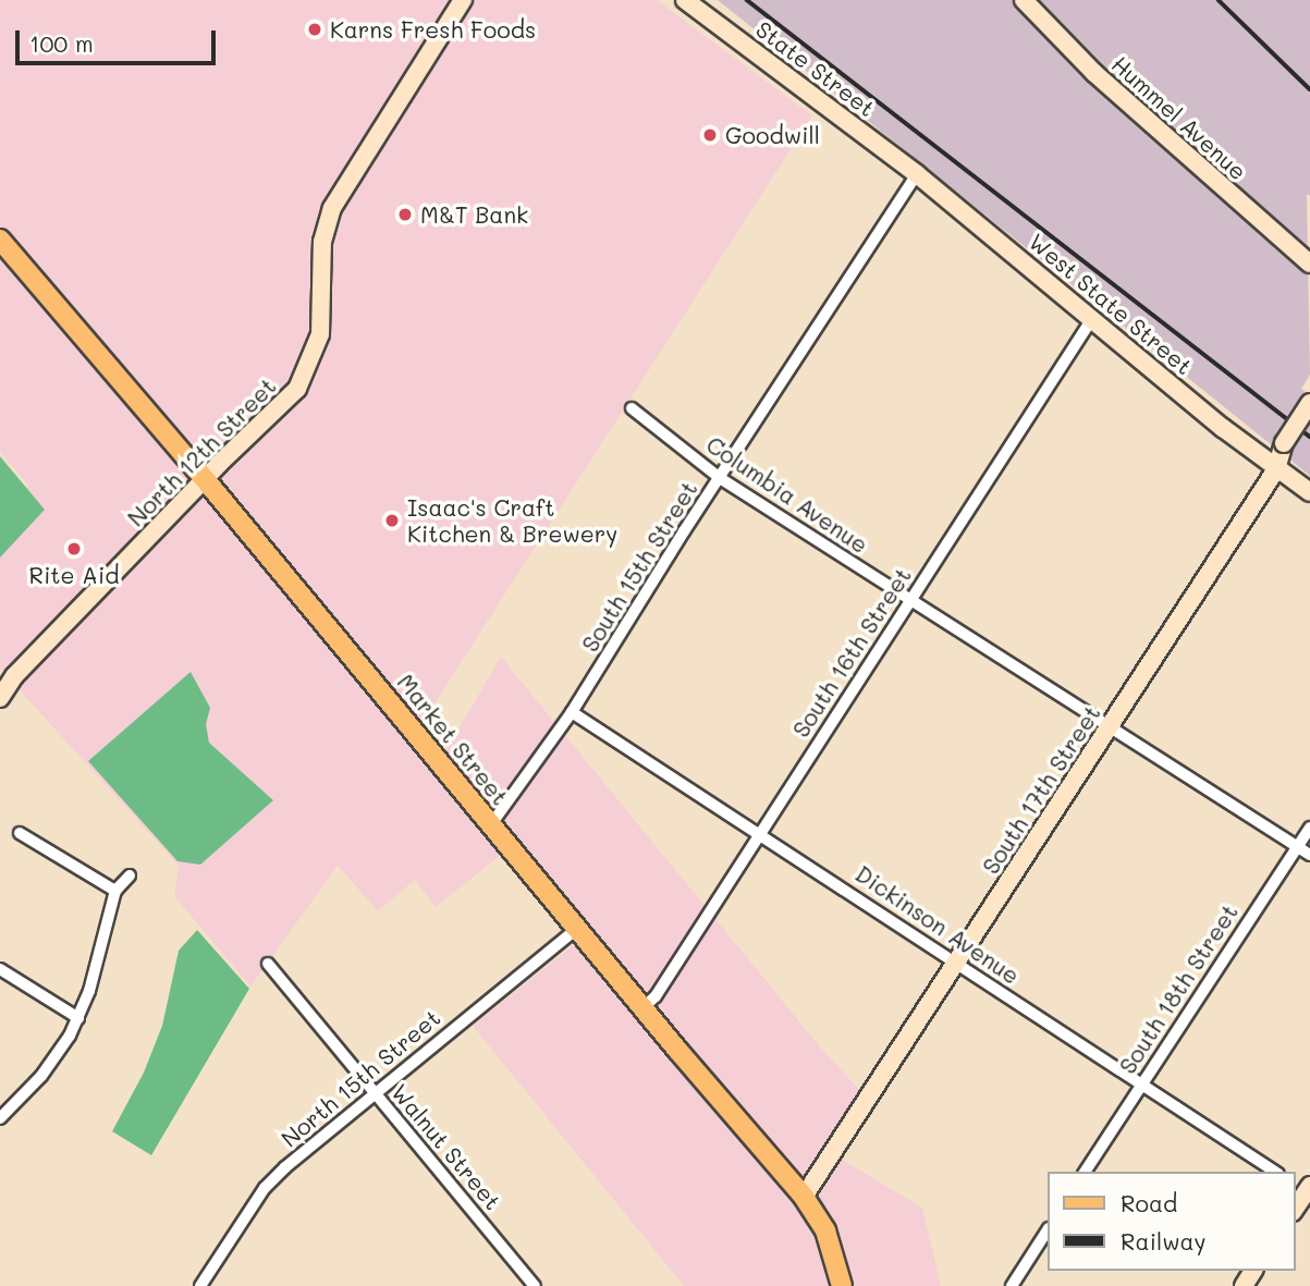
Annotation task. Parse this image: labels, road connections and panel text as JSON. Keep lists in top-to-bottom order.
{
  "streets": {
    "main road": [
      "State Street",
      "Hummel Avenue",
      "West State Street",
      "North 12th Street",
      "Market Street",
      "South 17th Street"
    ],
    "street": [
      "Columbia Avenue",
      "South 15th Street",
      "South 16th Street",
      "Dickinson Avenue",
      "South 18th Street",
      "North 15th Street",
      "Walnut Street"
    ]
  },
  "crossings": [
    ["State Street", "West State Street"],
    ["West State Street", "South 15th Street"],
    ["West State Street", "South 16th Street"],
    ["West State Street", "South 17th Street"],
    ["North 12th Street", "Market Street"],
    ["Columbia Avenue", "South 15th Street"],
    ["Columbia Avenue", "South 16th Street"],
    ["Columbia Avenue", "South 17th Street"],
    ["Columbia Avenue", "South 18th Street"],
    ["South 15th Street", "Market Street"],
    ["South 15th Street", "Dickinson Avenue"],
    ["South 16th Street", "Market Street"],
    ["South 16th Street", "Dickinson Avenue"],
    ["Market Street", "South 17th Street"],
    ["Market Street", "North 15th Street"],
    ["South 17th Street", "Dickinson Avenue"],
    ["Dickinson Avenue", "South 18th Street"],
    ["North 15th Street", "Walnut Street"]
  ],
  "places": [
    "Karns Fresh Foods",
    "Goodwill",
    "M&T Bank",
    "Isaac's Craft Kitchen & Brewery",
    "Rite Aid"
  ],
  "legend": ["Road", "Railway"],
  "scale_bar": "100 m"
}
